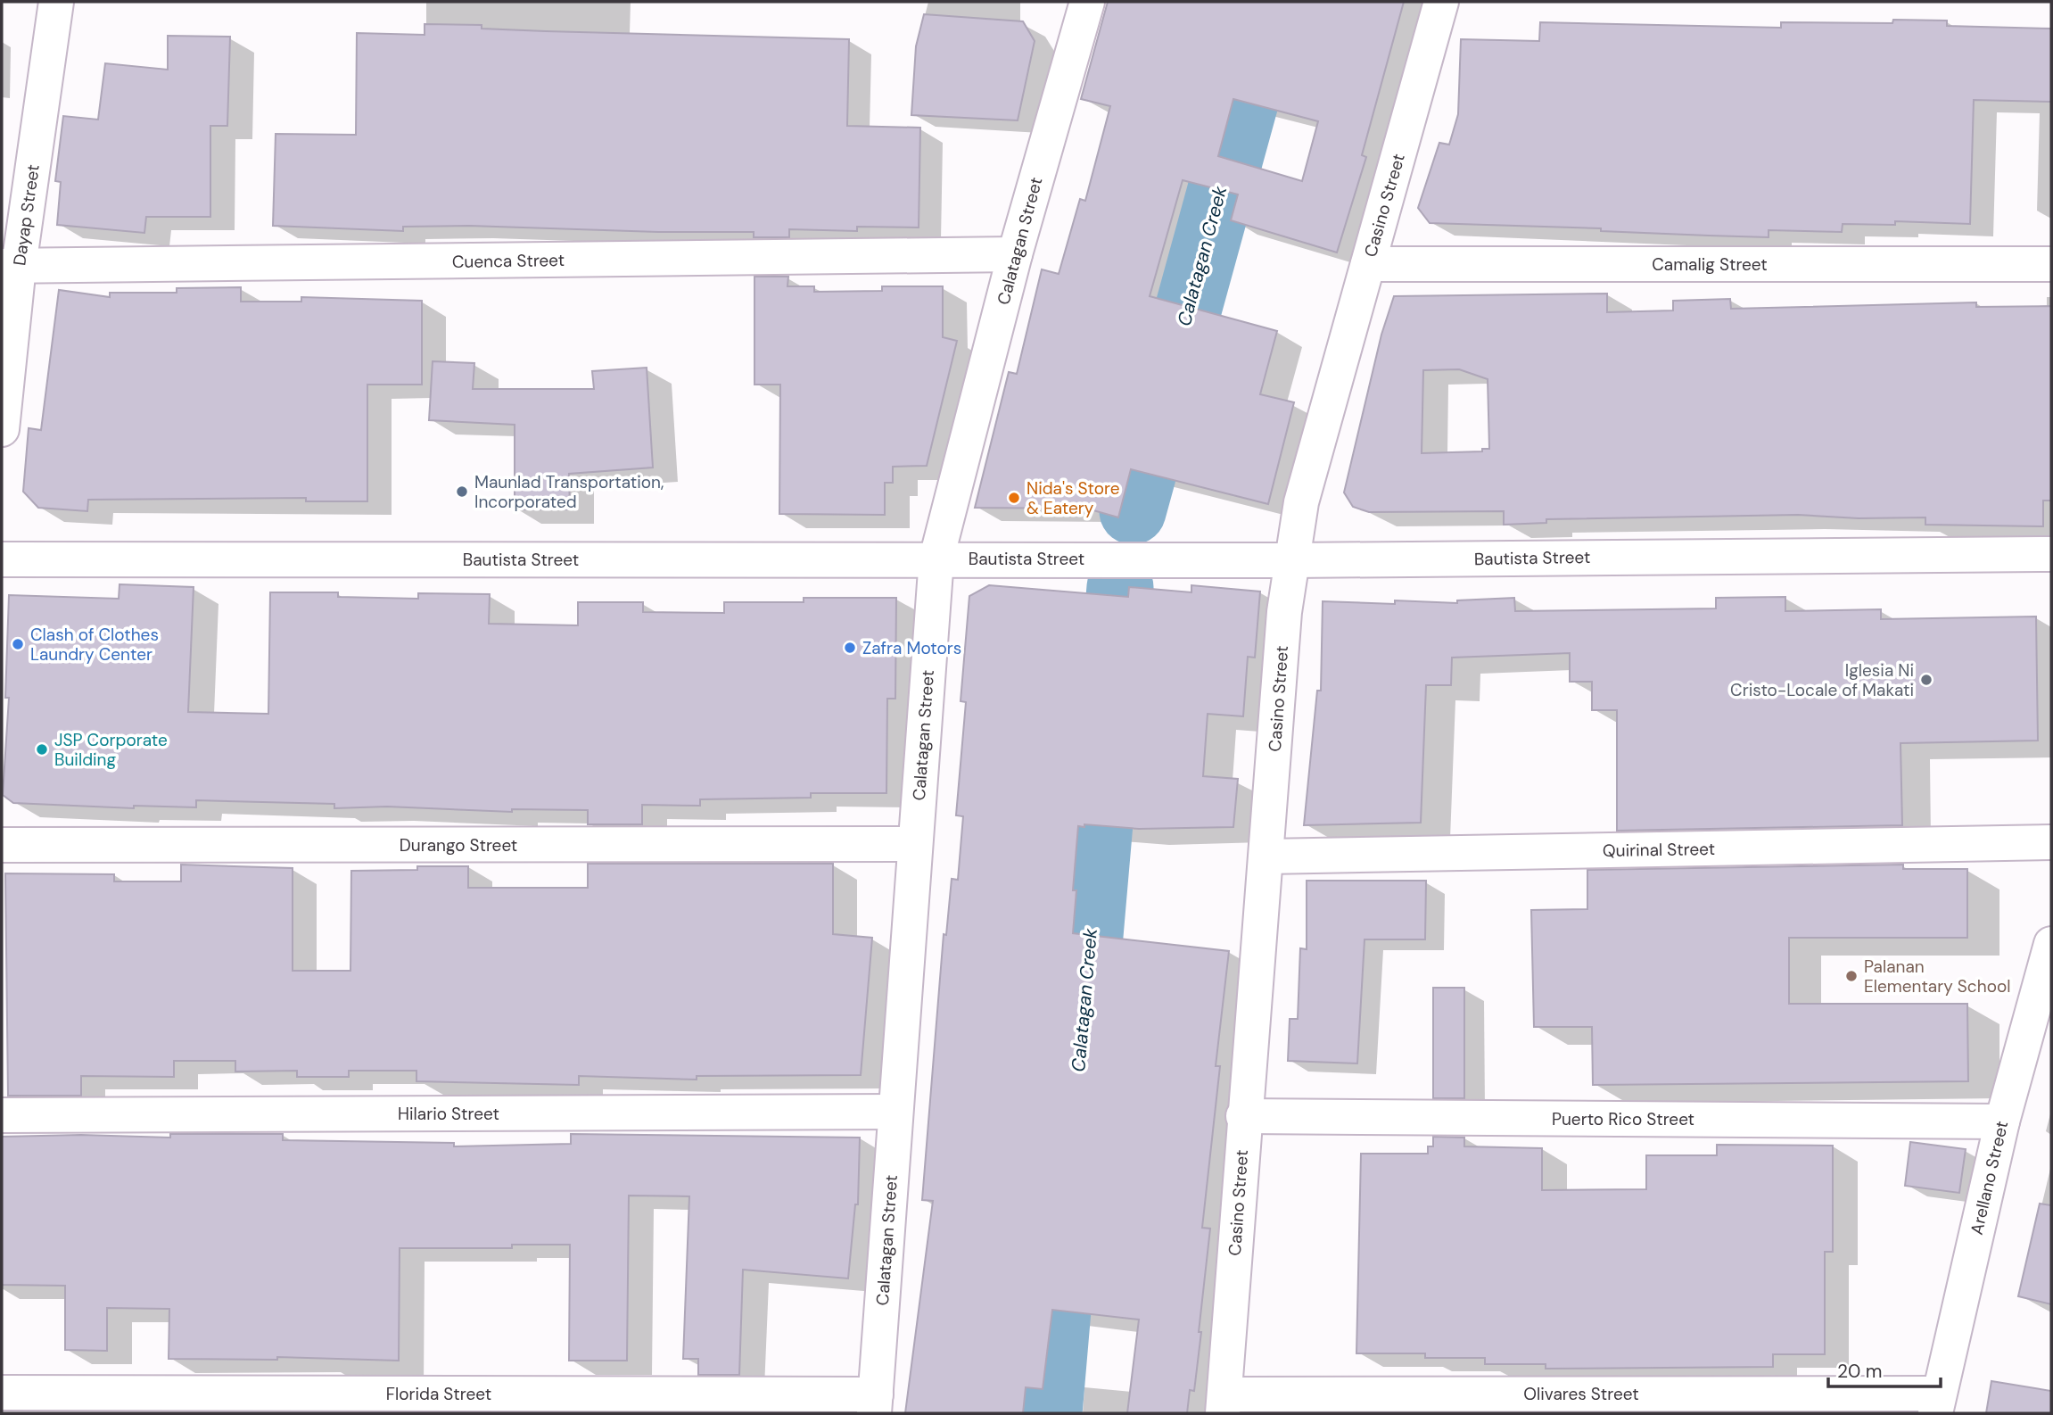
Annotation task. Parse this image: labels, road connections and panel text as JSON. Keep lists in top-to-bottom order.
{
  "streets": {
    "street": [
      "Casino Street",
      "Dayap Street",
      "Calatagan Street",
      "Cuenca Street",
      "Camalig Street",
      "Bautista Street",
      "Durango Street",
      "Quirinal Street",
      "Hilario Street",
      "Puerto Rico Street",
      "Arellano Street",
      "Florida Street",
      "Olivares Street"
    ]
  },
  "crossings": [
    ["Casino Street", "Camalig Street"],
    ["Casino Street", "Bautista Street"],
    ["Casino Street", "Quirinal Street"],
    ["Casino Street", "Puerto Rico Street"],
    ["Casino Street", "Olivares Street"],
    ["Dayap Street", "Cuenca Street"],
    ["Calatagan Street", "Cuenca Street"],
    ["Calatagan Street", "Bautista Street"],
    ["Calatagan Street", "Durango Street"],
    ["Calatagan Street", "Hilario Street"],
    ["Calatagan Street", "Florida Street"],
    ["Puerto Rico Street", "Arellano Street"],
    ["Arellano Street", "Olivares Street"]
  ],
  "water": ["Calatagan Creek"],
  "places": [
    "Maunlad Transportation, Incorporated",
    "Nida's Store & Eatery",
    "Clash of Clothes Laundry Center",
    "Zafra Motors",
    "Iglesia Ni Cristo-Locale of Makati",
    "JSP Corporate Building",
    "Palanan Elementary School"
  ],
  "scale_bar": "20 m"
}
